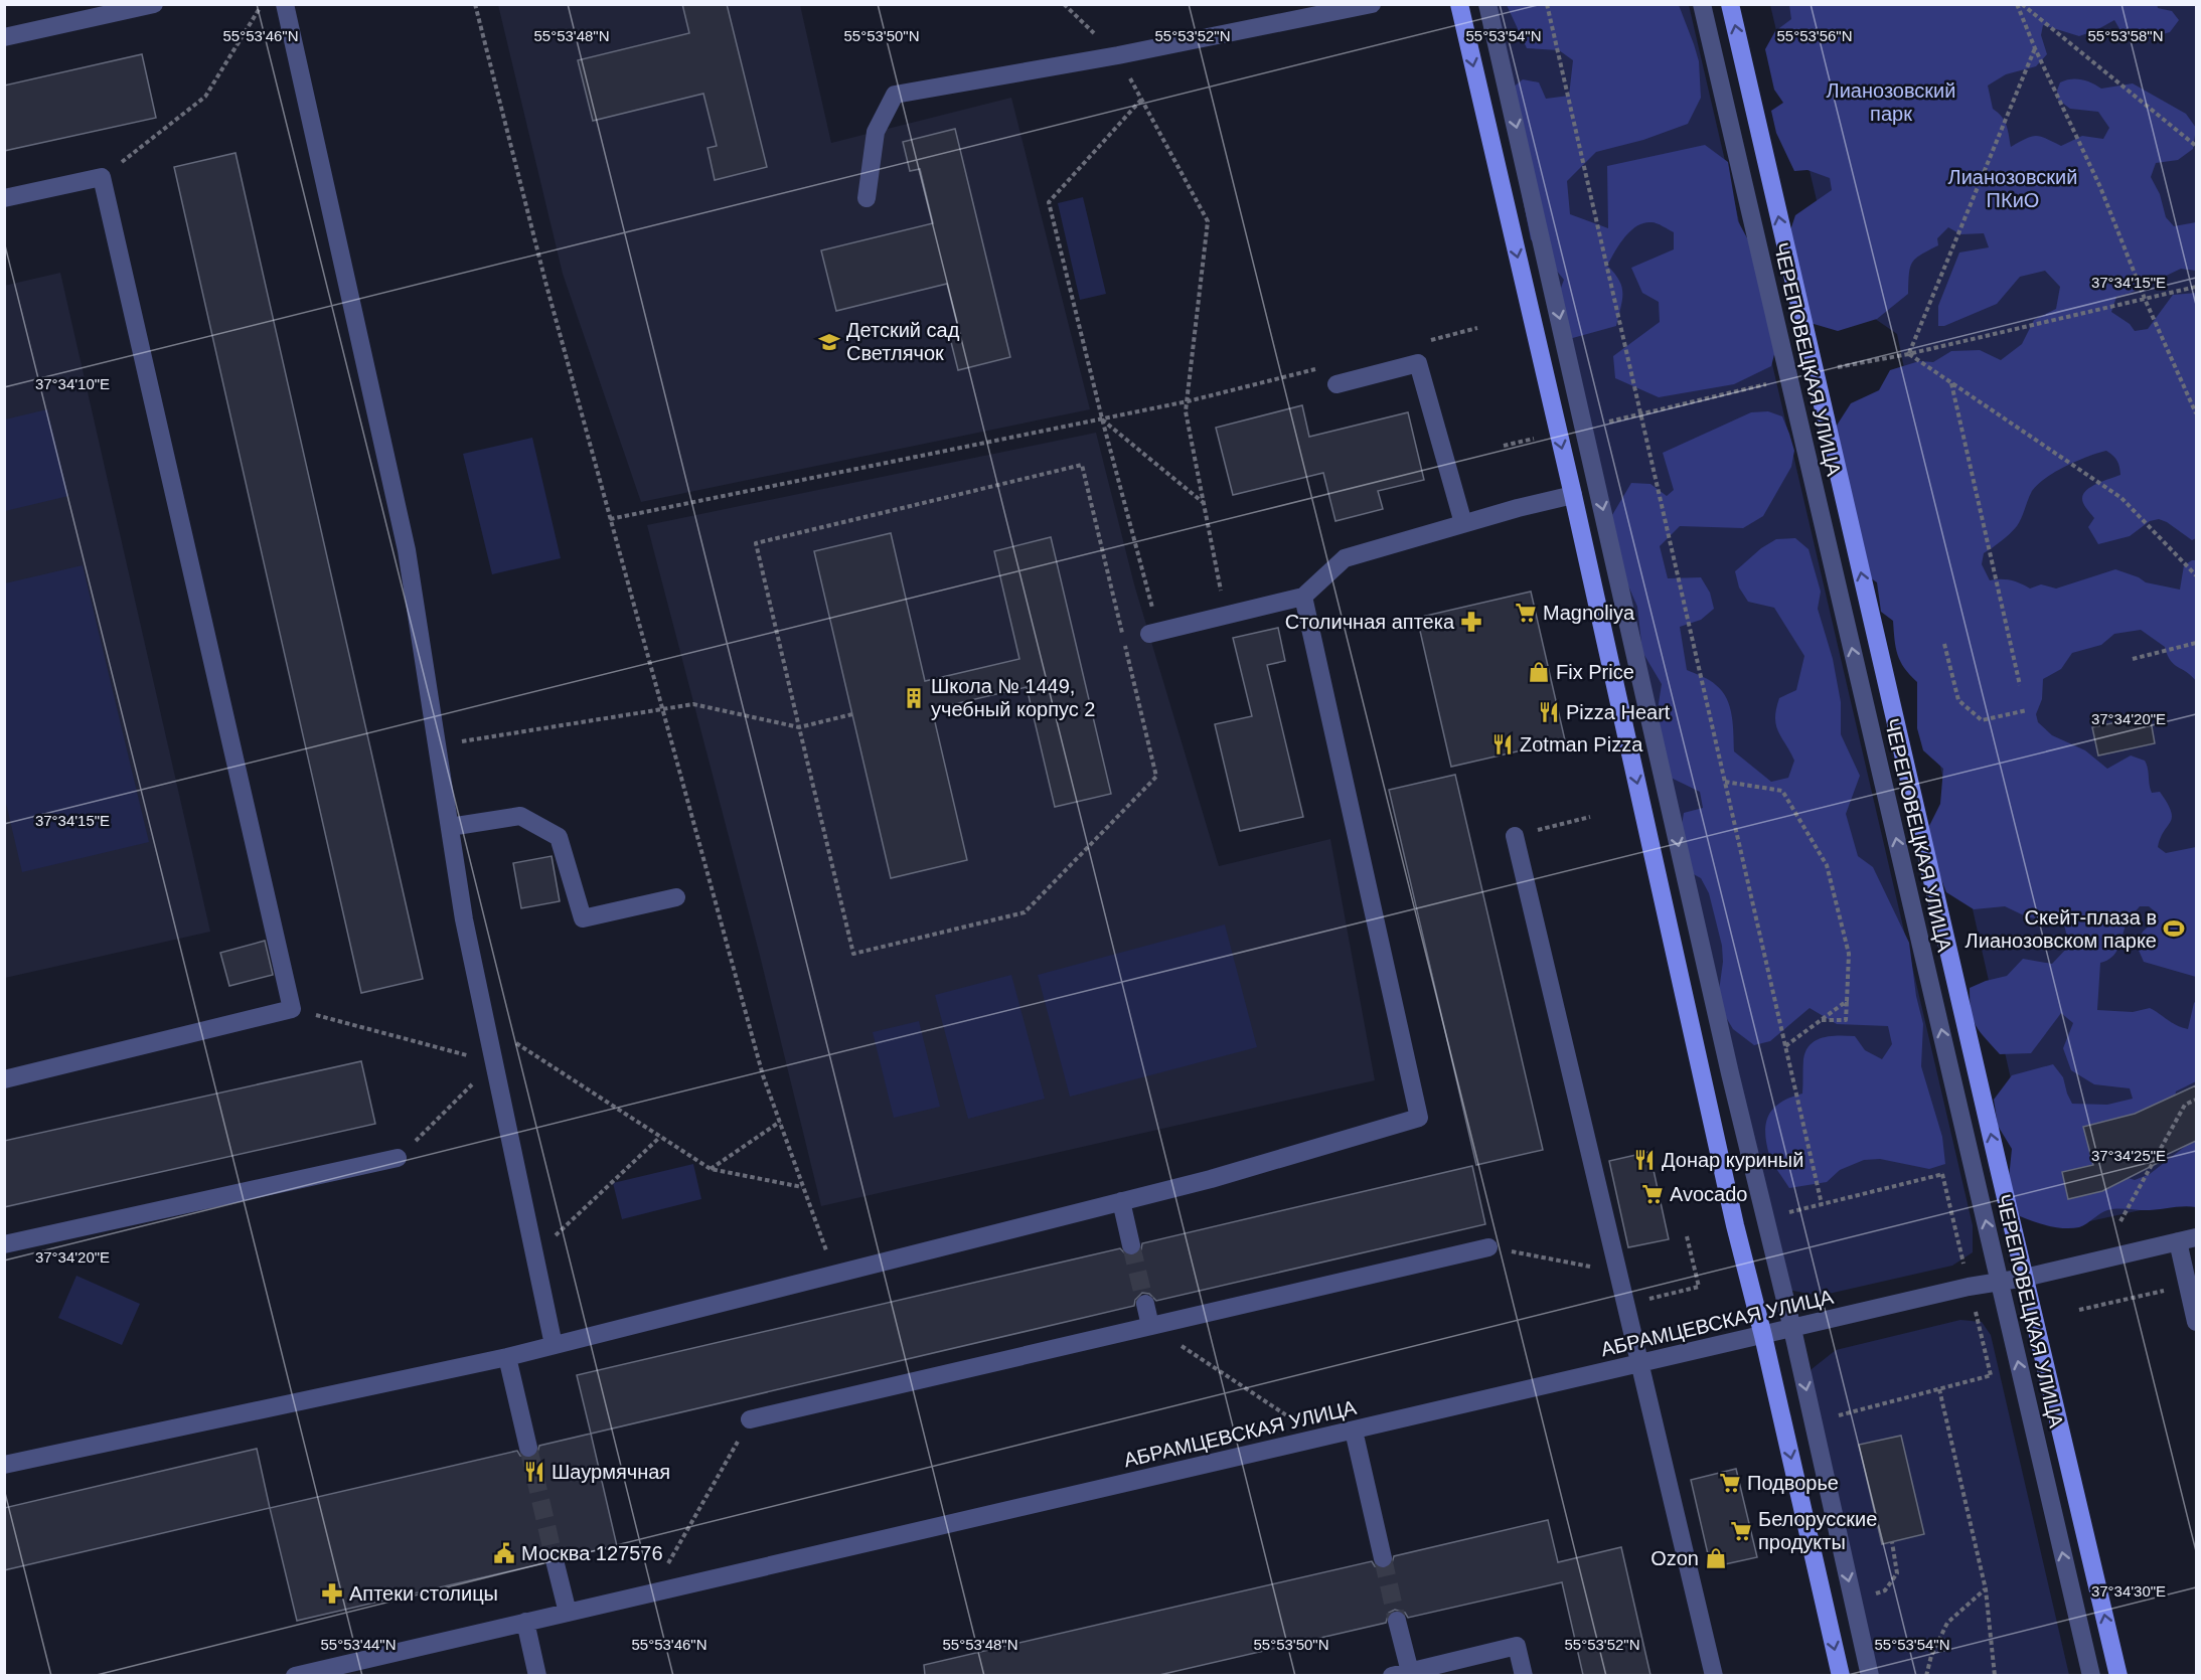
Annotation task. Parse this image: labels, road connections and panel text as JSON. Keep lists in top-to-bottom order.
{
  "streets": {
    "main road": ["ЧЕРЕПОВЕЦКАЯ УЛИЦА"],
    "street": ["АБРАМЦЕВСКАЯ УЛИЦА"]
  },
  "crossings": [
    ["ЧЕРЕПОВЕЦКАЯ УЛИЦА", "АБРАМЦЕВСКАЯ УЛИЦА"]
  ],
  "one_way": ["ЧЕРЕПОВЕЦКАЯ УЛИЦА"],
  "parks": ["Лианозовский парк", "Лианозовский ПКиО"],
  "places": {
    "school or university": ["Детский сад Светлячок"],
    "supermarket": [
      "Magnoliya",
      "Avocado",
      "Подворье",
      "Белорусские продукты"
    ],
    "pharmacy": ["Столичная аптека", "Аптеки столицы"],
    "shop": ["Fix Price", "Ozon"],
    "building": ["Школа № 1449, учебный корпус 2"],
    "restaurant": [
      "Pizza Heart",
      "Zotman Pizza",
      "Донар куриный",
      "Шаурмячная"
    ],
    "sports": ["Скейт-плаза в Лианозовском парке"],
    "public building": ["Москва 127576"]
  },
  "coordinates": [
    "55°53'46\"N",
    "55°53'48\"N",
    "55°53'50\"N",
    "55°53'52\"N",
    "55°53'54\"N",
    "55°53'56\"N",
    "55°53'58\"N",
    "37°34'15\"E",
    "37°34'10\"E",
    "37°34'20\"E",
    "37°34'25\"E",
    "37°34'30\"E",
    "55°53'44\"N"
  ]
}
